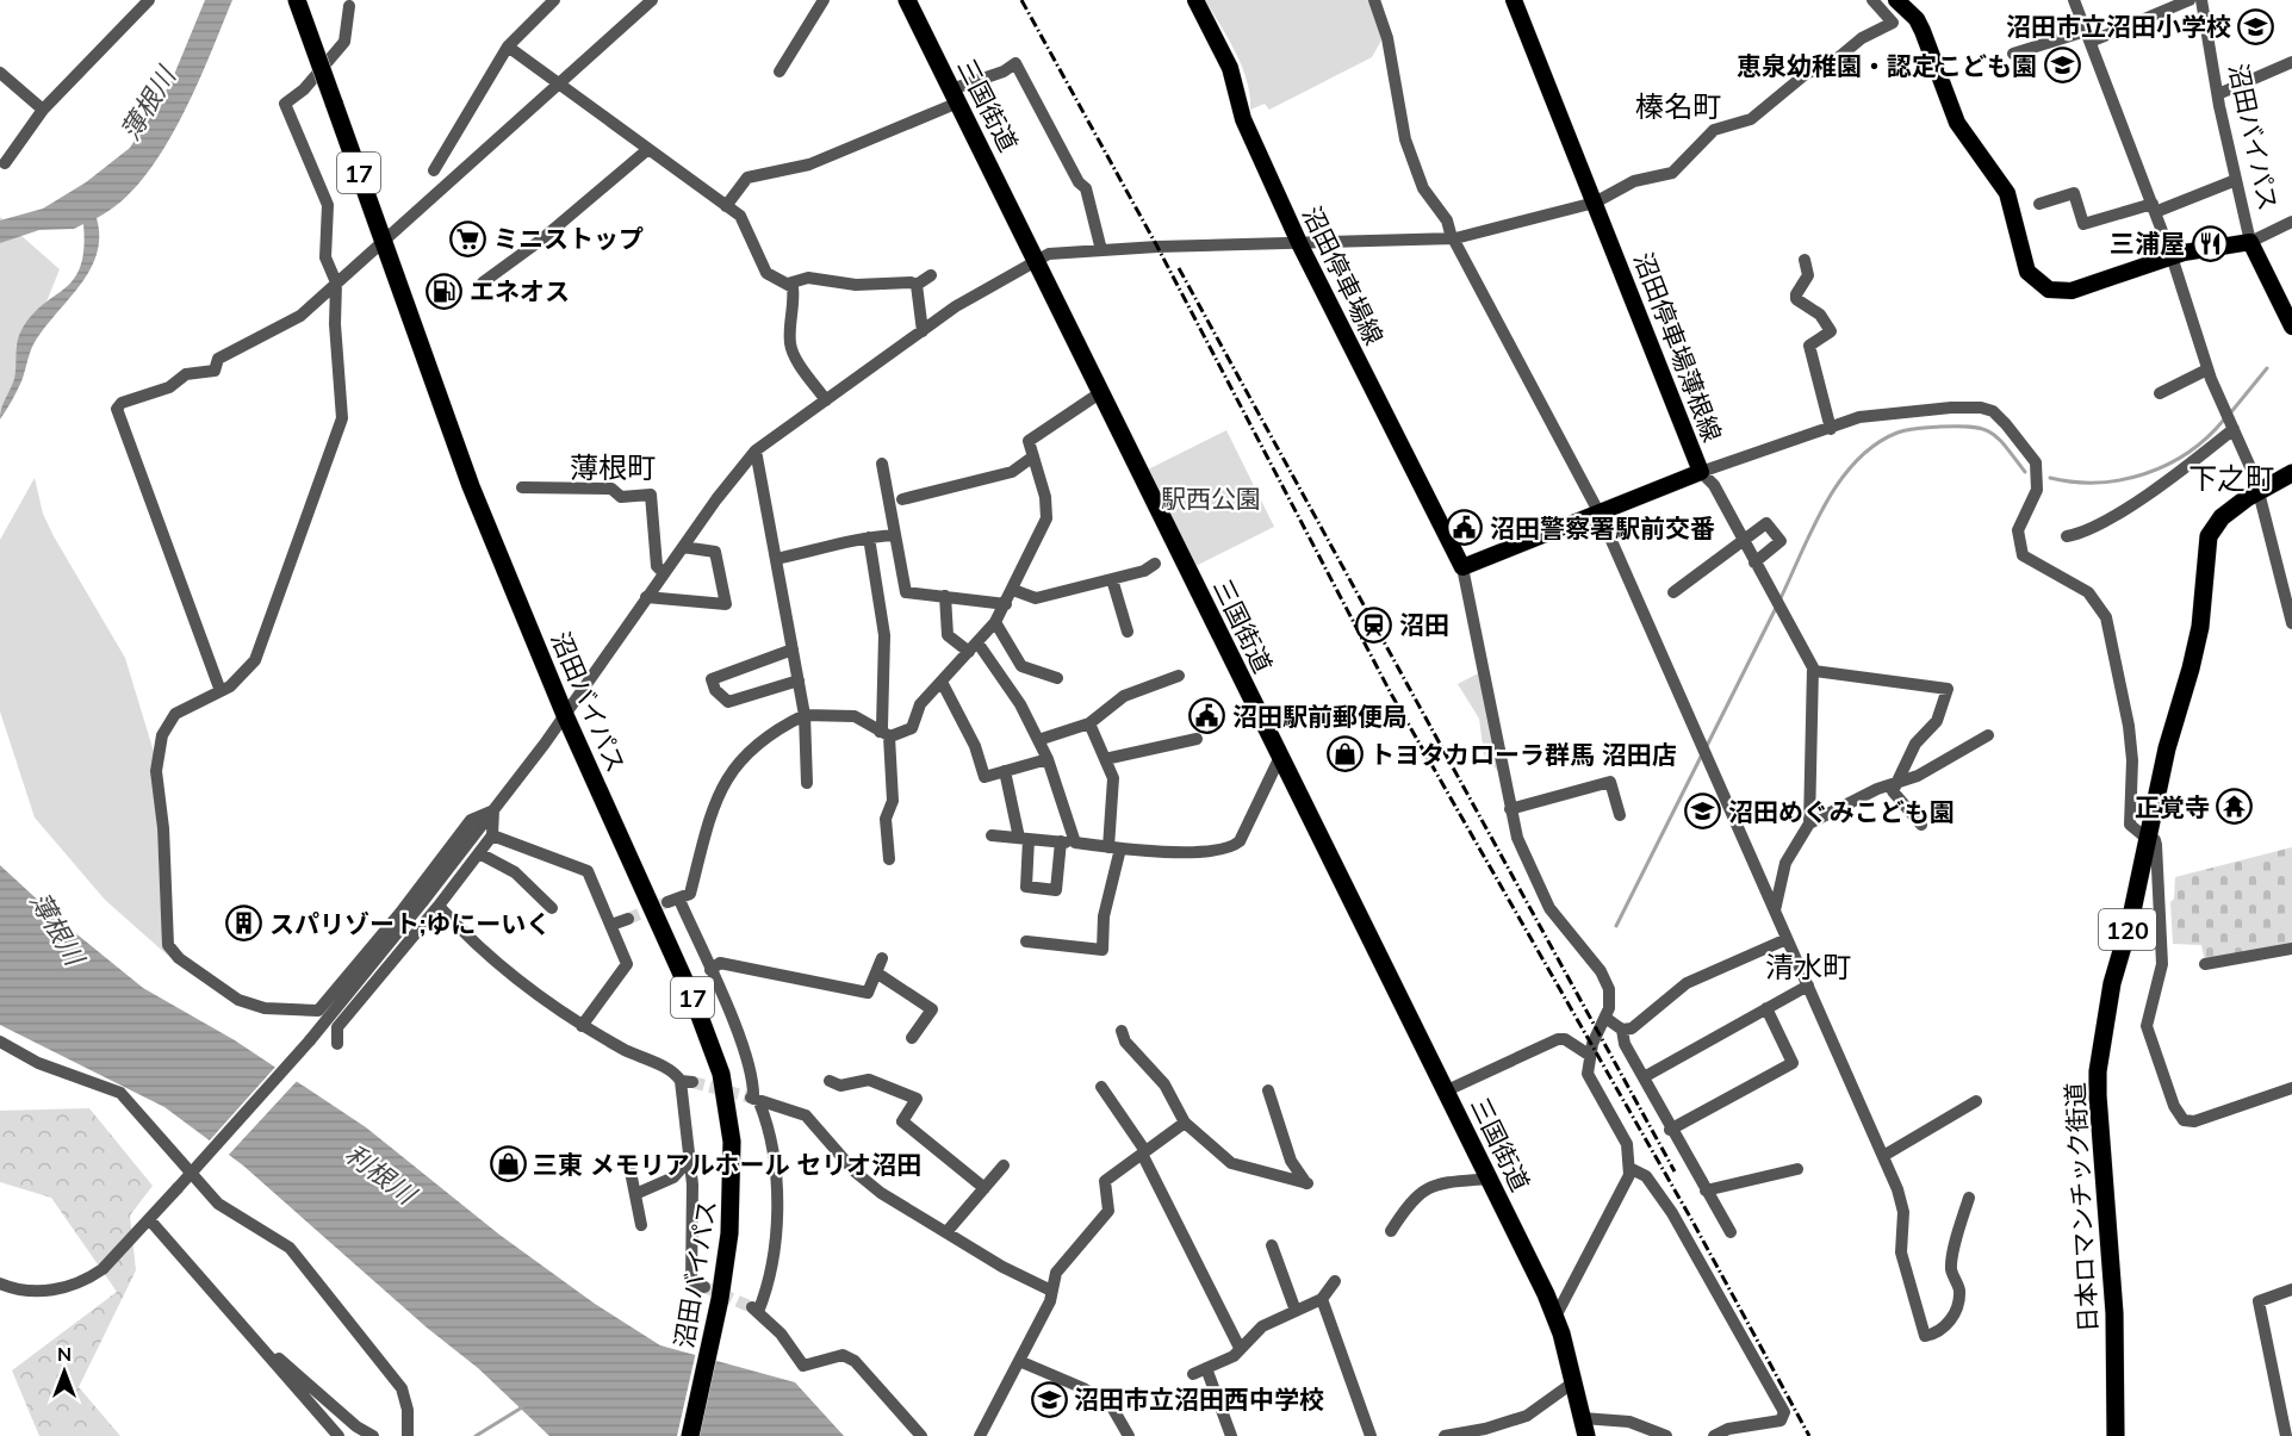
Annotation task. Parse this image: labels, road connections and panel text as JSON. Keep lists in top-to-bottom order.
{
  "streets": {
    "highway": [
      "三国街道",
      "沼田バイパス",
      "17",
      "120",
      "日本ロマンチック街道"
    ],
    "main road": ["沼田停車場線", "沼田停車場薄根線"]
  },
  "crossings": [
    ["沼田停車場線", "沼田停車場薄根線"]
  ],
  "districts": [
    "榛名町",
    "薄根町",
    "下之町",
    "清水町"
  ],
  "water": ["薄根川", "利根川"],
  "parks": ["駅西公園"],
  "places": {
    "school or university": [
      "沼田市立沼田小学校",
      "恵泉幼稚園・認定こども園",
      "沼田めぐみこども園",
      "沼田市立沼田西中学校"
    ],
    "supermarket": ["ミニストップ"],
    "restaurant": ["三浦屋"],
    "fuel station": ["エネオス"],
    "public building": ["沼田警察署駅前交番", "沼田駅前郵便局"],
    "station": ["沼田"],
    "shop": ["トヨタカローラ群馬 沼田店", "三東 メモリアルホール セリオ沼田"],
    "temple": ["正覚寺"],
    "building": ["スパリゾート;ゆにーいく"]
  },
  "north": "top"
}
